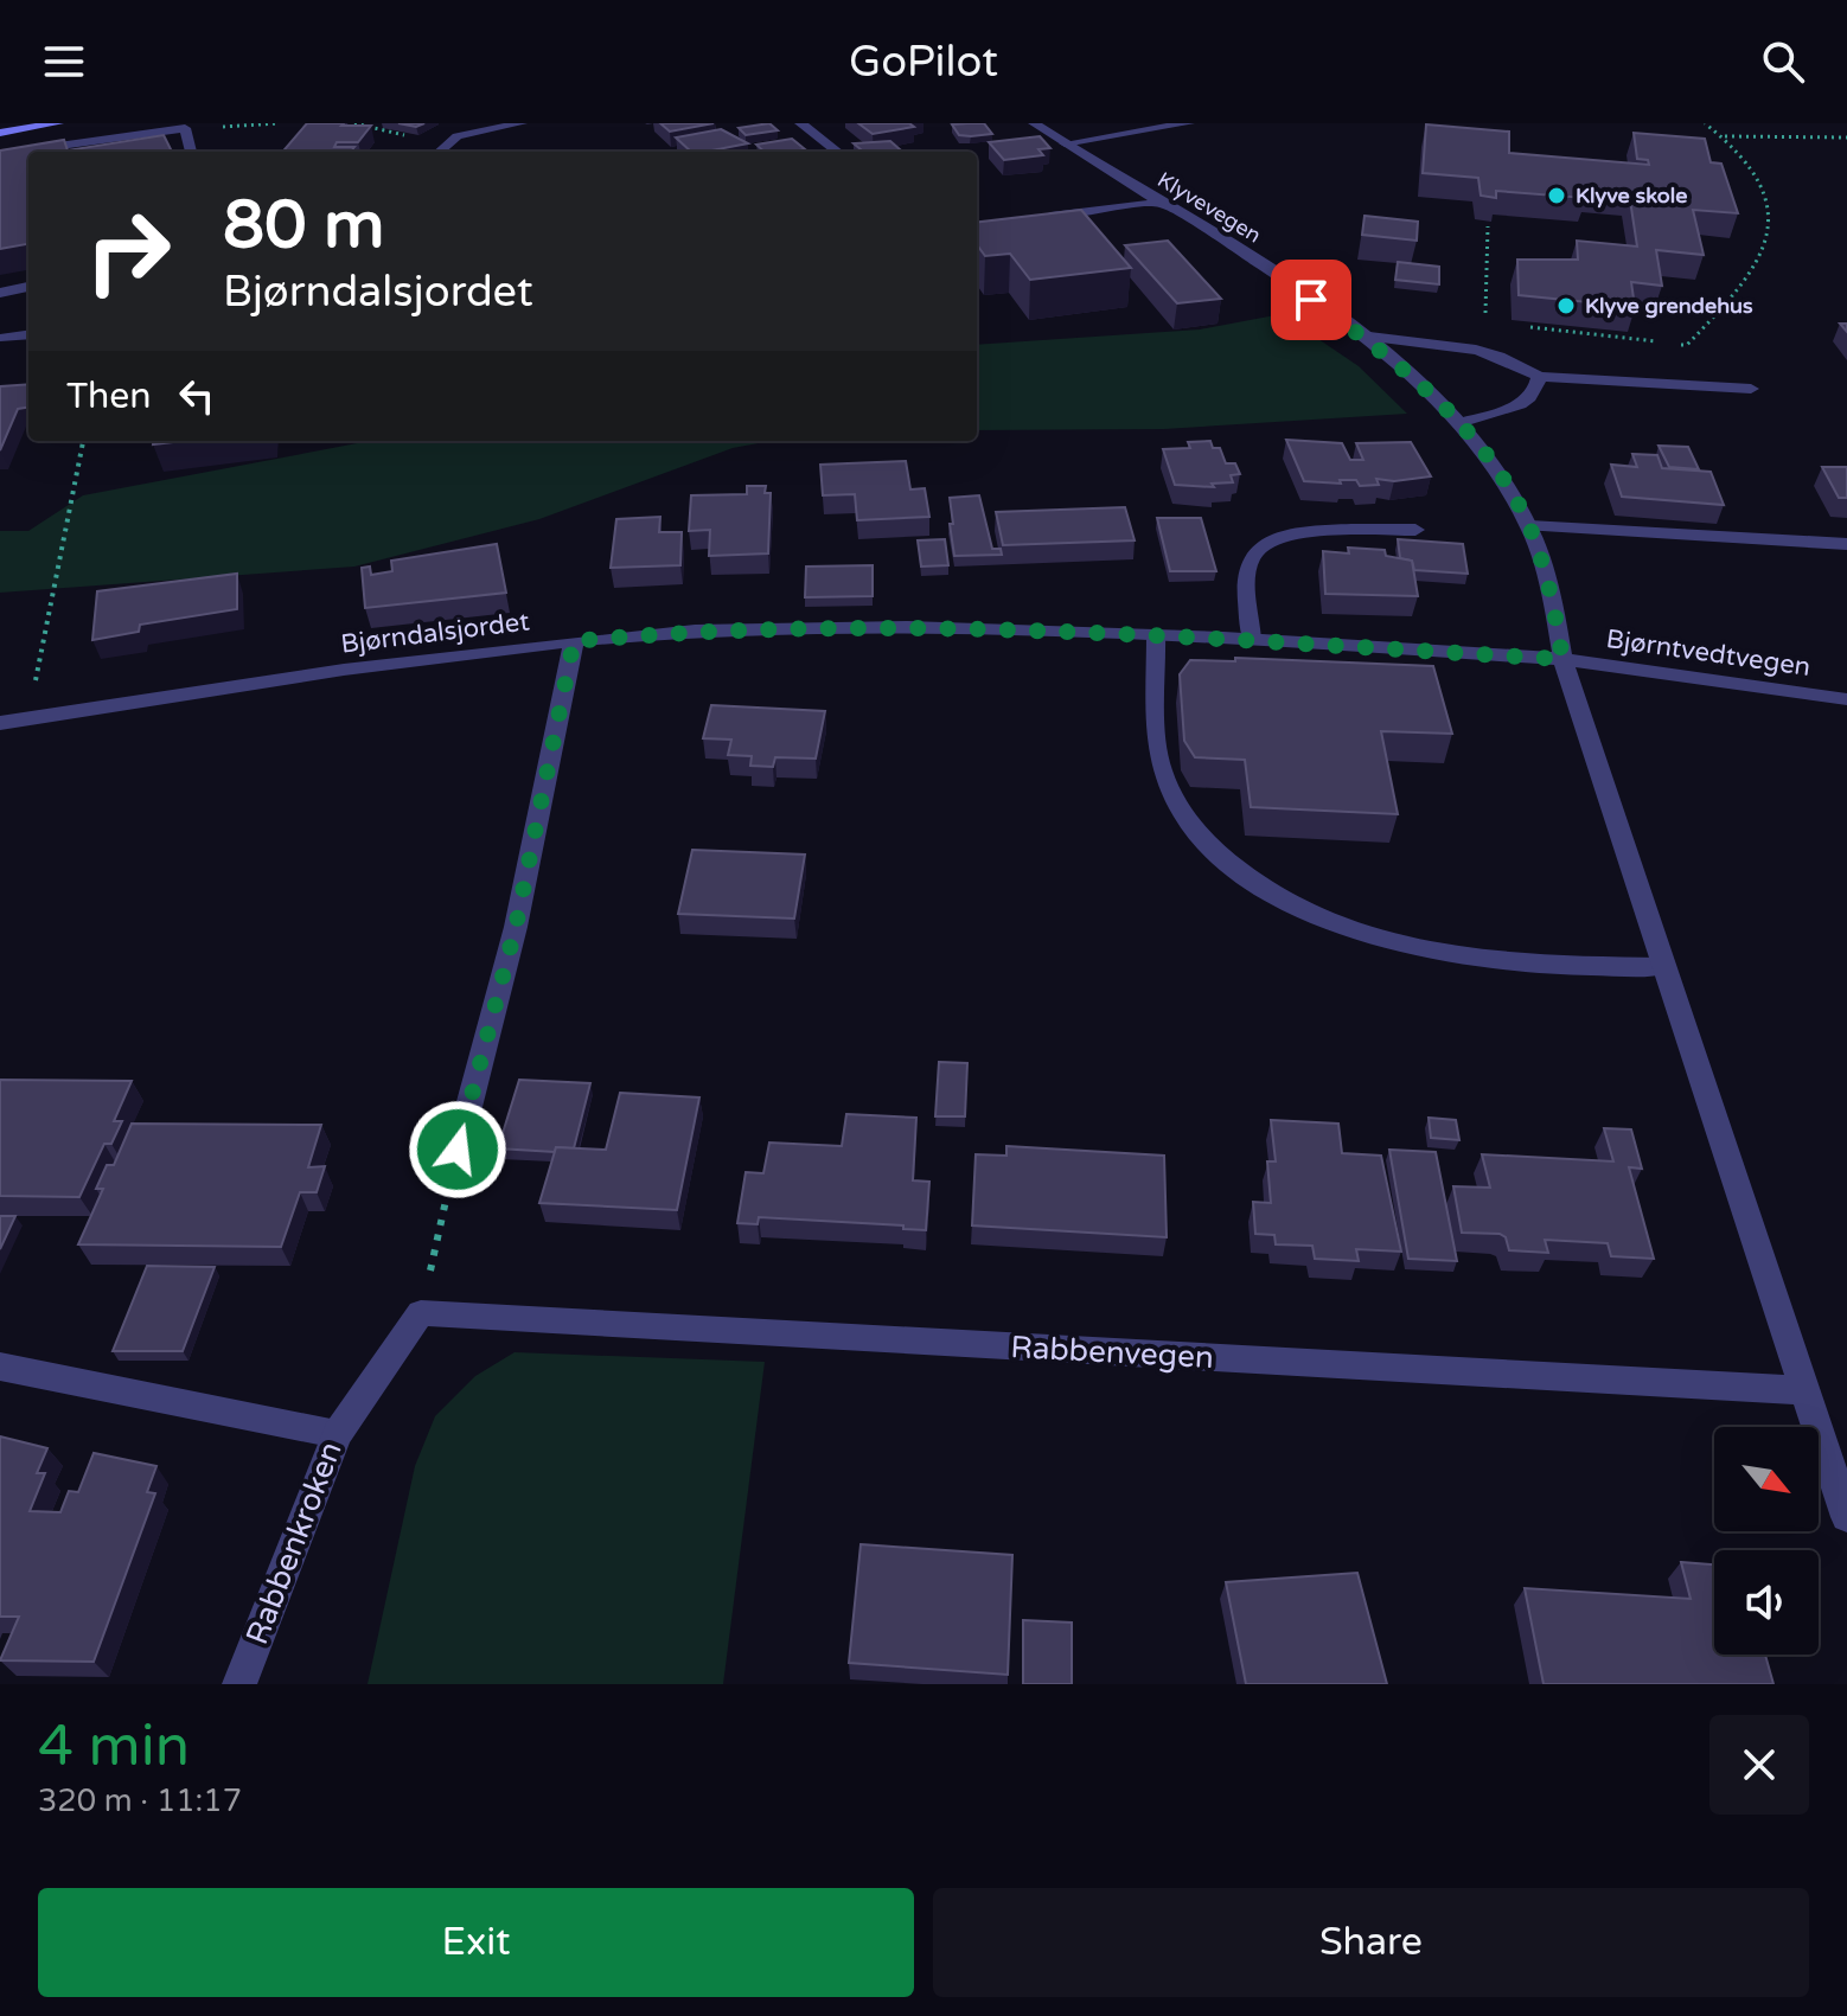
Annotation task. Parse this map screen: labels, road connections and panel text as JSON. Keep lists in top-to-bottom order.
{
  "streets": {
    "street": [
      "Klyvevegen",
      "Bjørndalsjordet",
      "Bjørntvedtvegen",
      "Rabbenvegen",
      "Rabbenkroken"
    ]
  },
  "crossings": [
    ["Klyvevegen", "Bjørndalsjordet"],
    ["Klyvevegen", "Bjørntvedtvegen"],
    ["Bjørndalsjordet", "Bjørntvedtvegen"],
    ["Rabbenvegen", "Rabbenkroken"]
  ],
  "places": ["Klyve skole", "Klyve grendehus"],
  "north": "bottom right",
  "page": {
    "header": "GoPilot",
    "turn": ["80 m", "Bjørndalsjordet"],
    "then": "Then",
    "heading": ["4 min", "320 m · 11:17"],
    "buttons": ["Exit", "Share"]
  }
}
